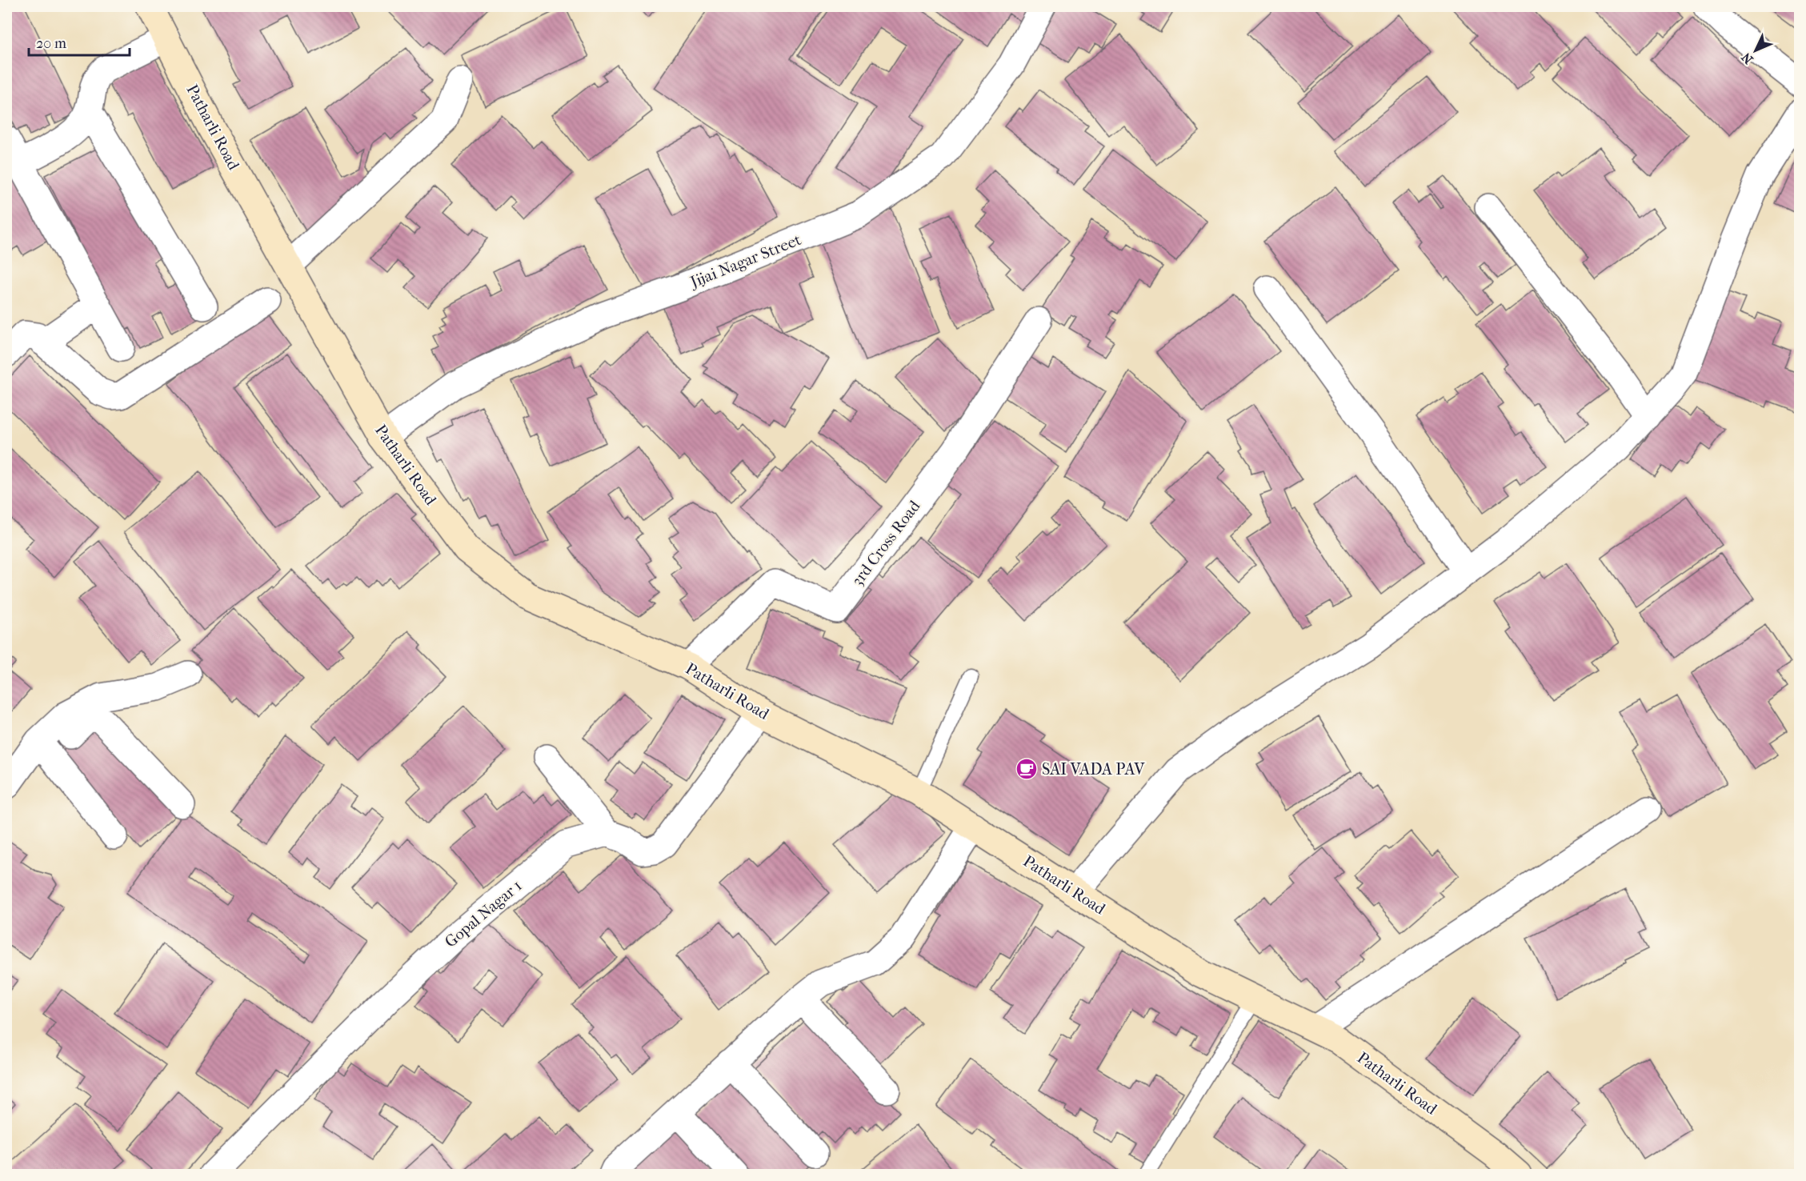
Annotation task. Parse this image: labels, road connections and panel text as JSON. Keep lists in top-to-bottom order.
{
  "streets": {
    "street": [
      "Patharli Road",
      "Jijai Nagar Street",
      "3rd Cross Road",
      "Gopal Nagar 1"
    ]
  },
  "crossings": [
    ["Patharli Road", "Jijai Nagar Street"],
    ["Patharli Road", "3rd Cross Road"]
  ],
  "places": {
    "cafe": ["SAI VADA PAV"]
  },
  "scale_bar": "20 m",
  "north": "bottom left"
}
